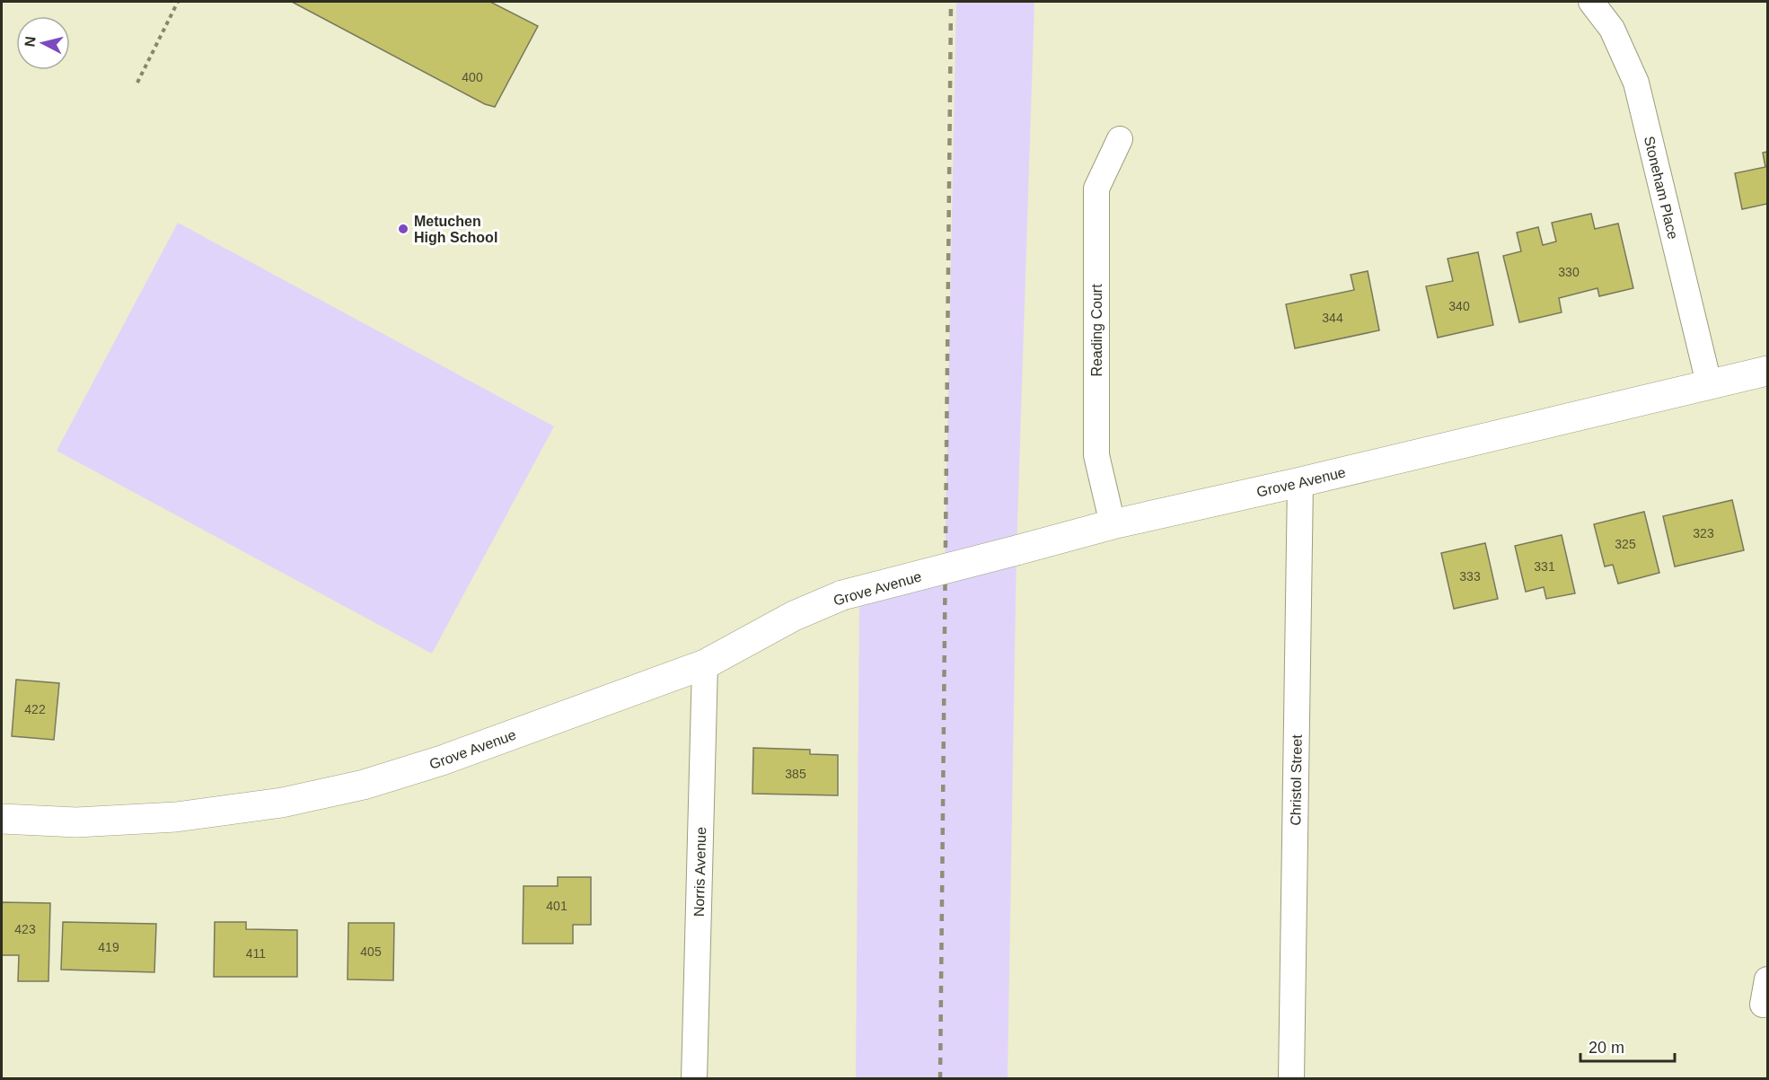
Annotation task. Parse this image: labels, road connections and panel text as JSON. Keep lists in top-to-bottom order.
{
  "streets": {
    "street": [
      "Stoneham Place",
      "Reading Court",
      "Grove Avenue",
      "Christol Street",
      "Norris Avenue"
    ]
  },
  "crossings": [
    ["Stoneham Place", "Grove Avenue"],
    ["Reading Court", "Grove Avenue"],
    ["Grove Avenue", "Christol Street"],
    ["Grove Avenue", "Norris Avenue"]
  ],
  "places": ["Metuchen High School"],
  "house_numbers": [
    "400",
    "330",
    "340",
    "344",
    "323",
    "325",
    "331",
    "333",
    "422",
    "385",
    "401",
    "423",
    "419",
    "405",
    "411"
  ],
  "scale_bar": "20 m",
  "north": "left"
}
